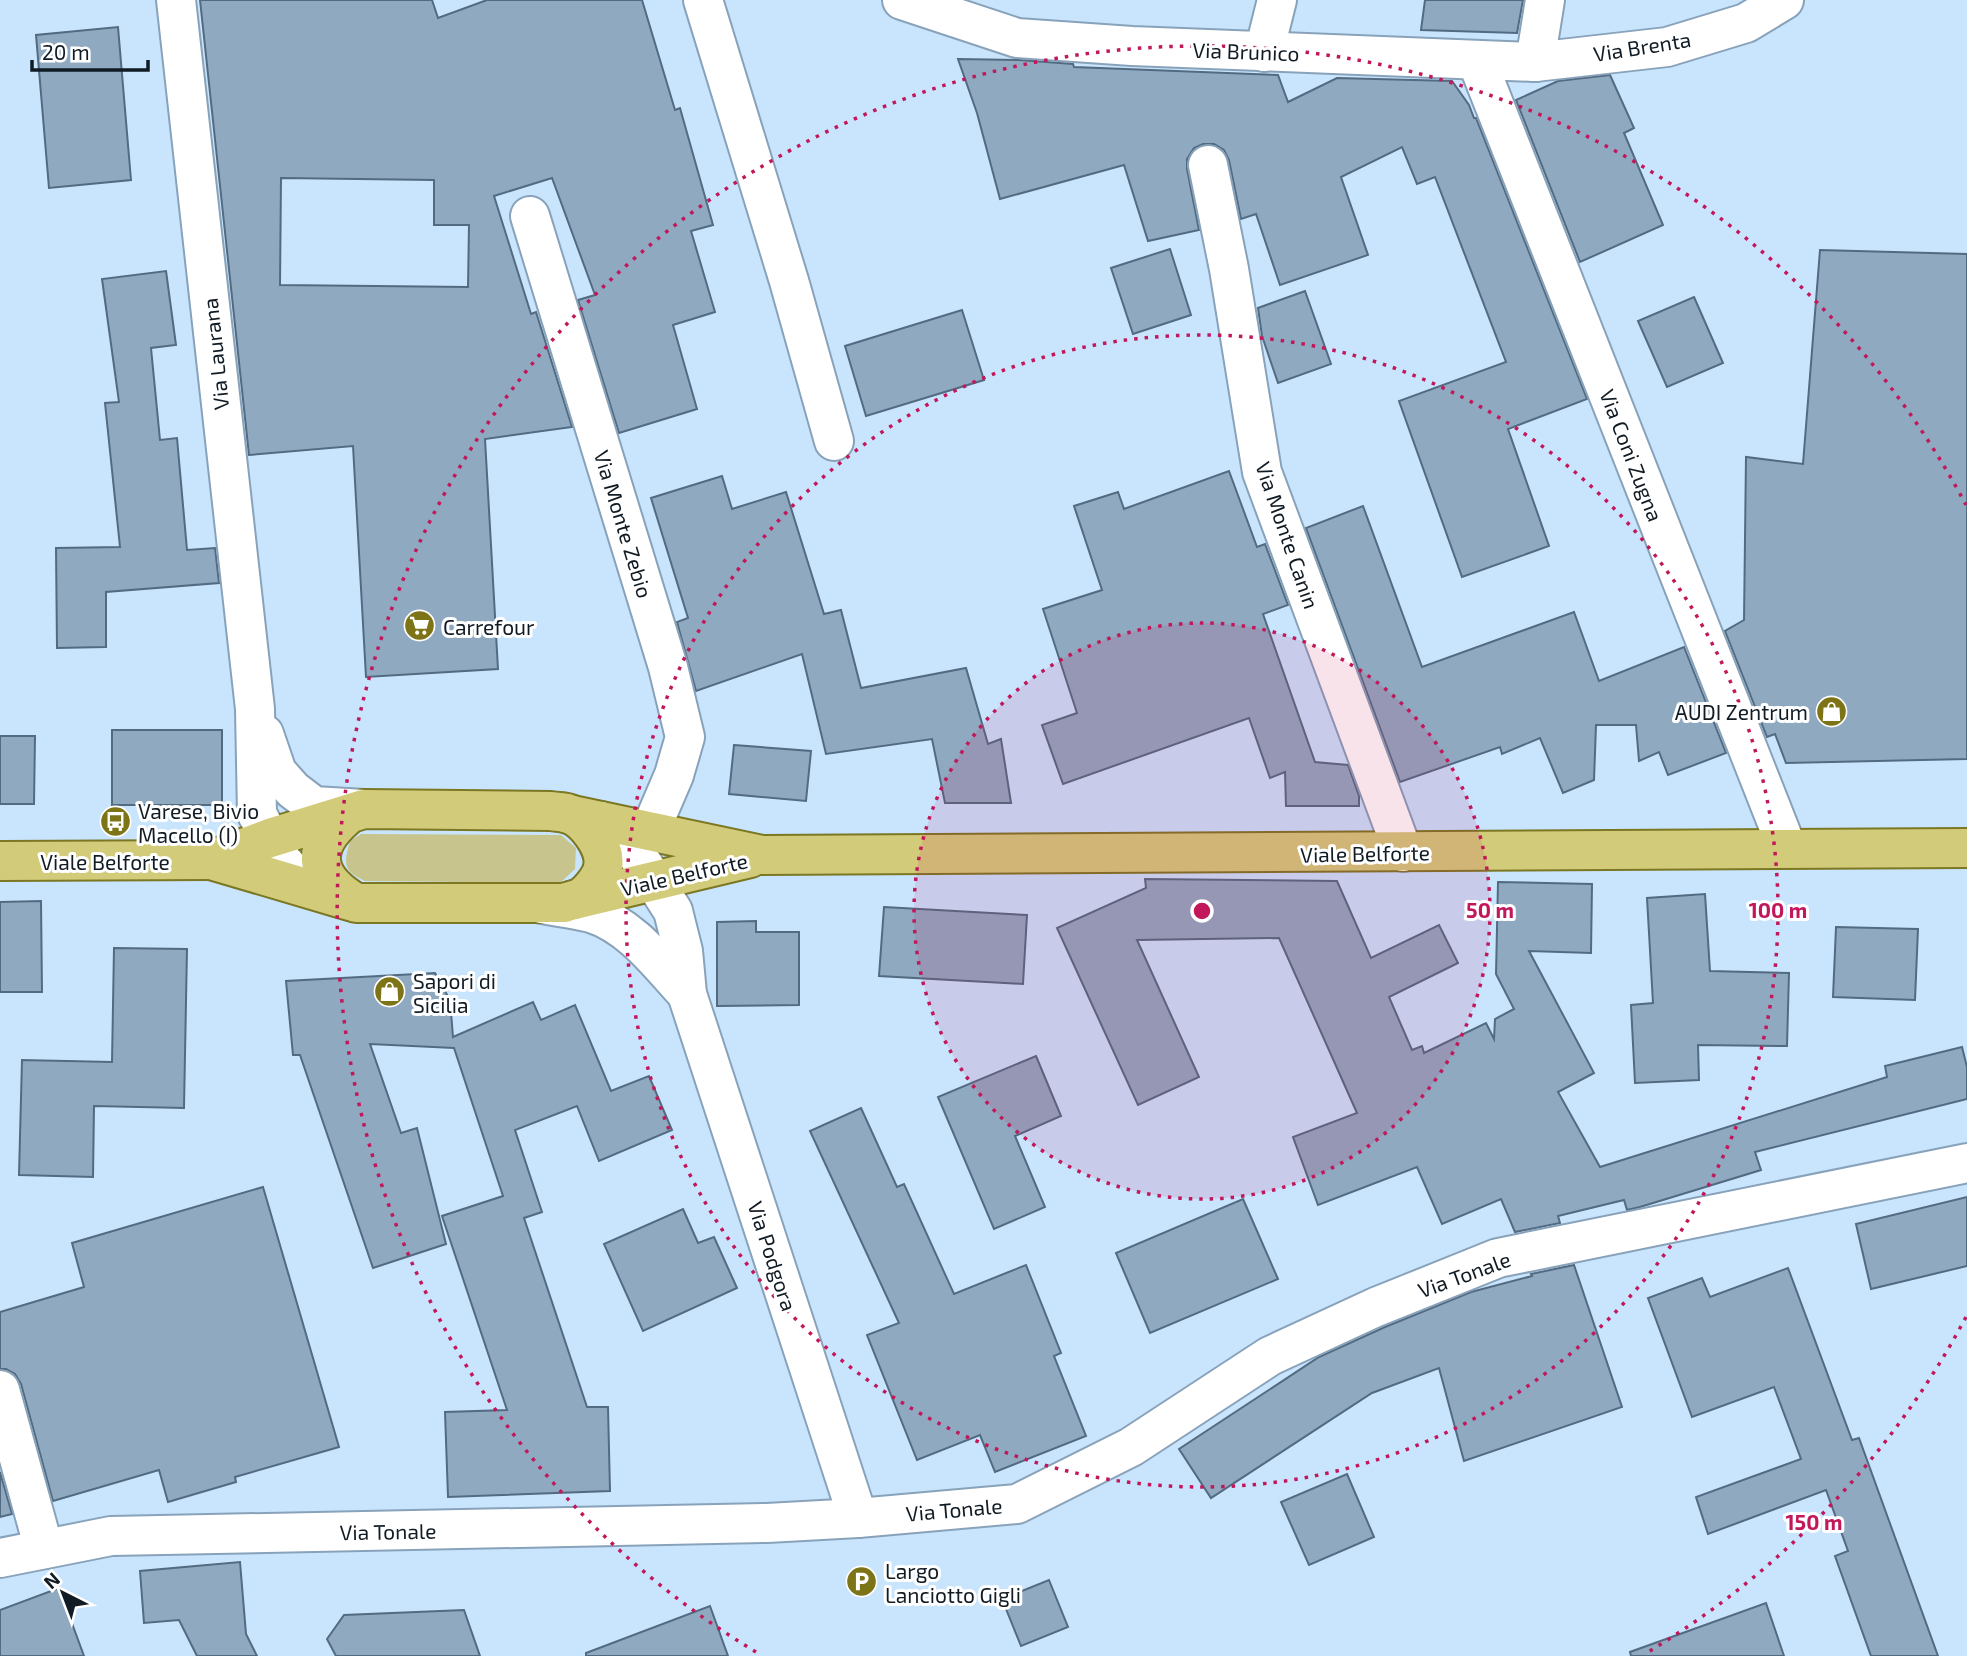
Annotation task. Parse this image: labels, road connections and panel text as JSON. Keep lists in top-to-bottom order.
{
  "streets": {
    "main road": ["Viale Belforte"],
    "street": [
      "Via Brenta",
      "Via Brunico",
      "Via Laurana",
      "Via Coni Zugna",
      "Via Monte Zebio",
      "Via Monte Canin",
      "Via Podgora",
      "Via Tonale"
    ]
  },
  "crossings": [
    ["Via Brenta", "Via Brunico"],
    ["Via Brunico", "Via Coni Zugna"],
    ["Via Laurana", "Viale Belforte"],
    ["Via Coni Zugna", "Viale Belforte"],
    ["Via Monte Zebio", "Viale Belforte"],
    ["Via Monte Canin", "Viale Belforte"],
    ["Viale Belforte", "Via Podgora"],
    ["Via Podgora", "Via Tonale"]
  ],
  "places": {
    "supermarket": ["Carrefour"],
    "shop": ["AUDI Zentrum", "Sapori di Sicilia"],
    "bus stop": ["Varese, Bivio Macello (I)"],
    "parking": ["Largo Lanciotto Gigli"]
  },
  "scale_bar": "20 m",
  "north": "top left",
  "rings": ["50 m", "100 m", "150 m"]
}
